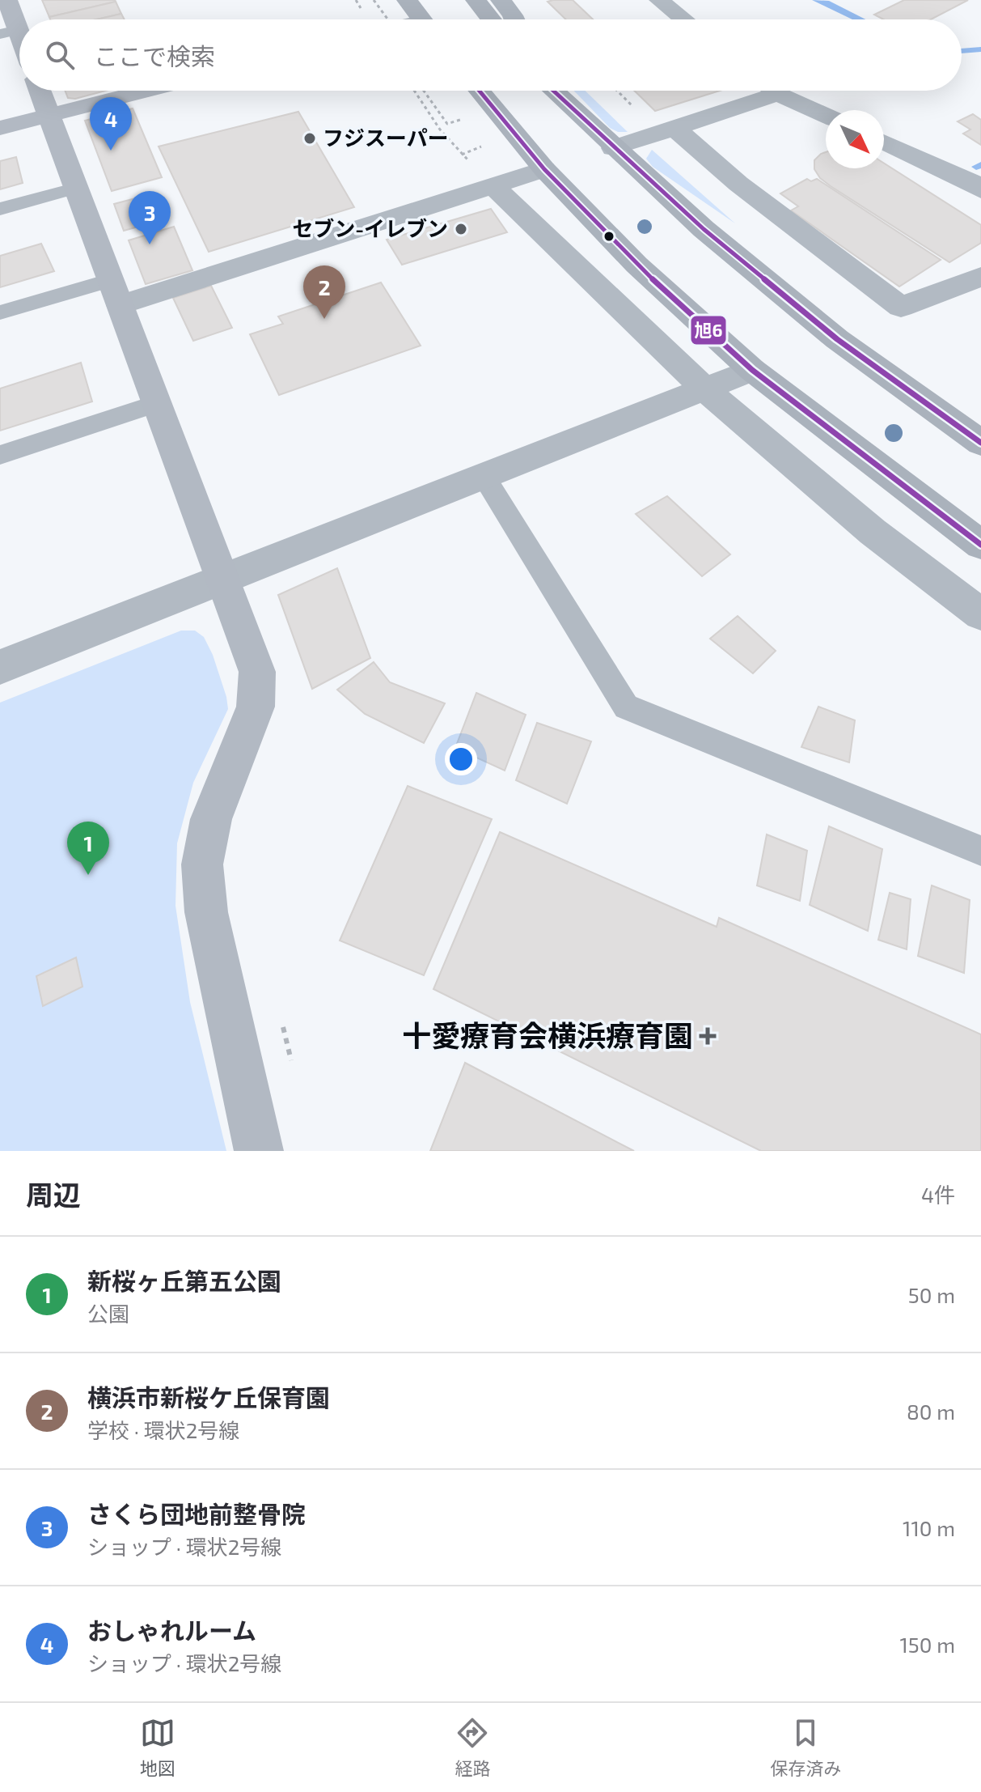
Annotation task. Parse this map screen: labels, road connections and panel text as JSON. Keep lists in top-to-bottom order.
{
  "places": {
    "other": ["フジスーパー", "セブン-イレブン"],
    "health": ["十愛療育会横浜療育園"]
  },
  "lines": ["transit line 旭6"],
  "north": "bottom right",
  "page": {
    "search": "ここで検索",
    "pins": [
      "4",
      "3",
      "2",
      "1"
    ],
    "heading": ["周辺", "4件"],
    "list": [
      {
        "mark": "1",
        "name": "新桜ヶ丘第五公園",
        "note": "公園",
        "value": "50 m"
      },
      {
        "mark": "2",
        "name": "横浜市新桜ケ丘保育園",
        "note": "学校 · 環状2号線",
        "value": "80 m"
      },
      {
        "mark": "3",
        "name": "さくら団地前整骨院",
        "note": "ショップ · 環状2号線",
        "value": "110 m"
      },
      {
        "mark": "4",
        "name": "おしゃれルーム",
        "note": "ショップ · 環状2号線",
        "value": "150 m"
      }
    ],
    "nav": ["地図", "経路", "保存済み"]
  }
}
